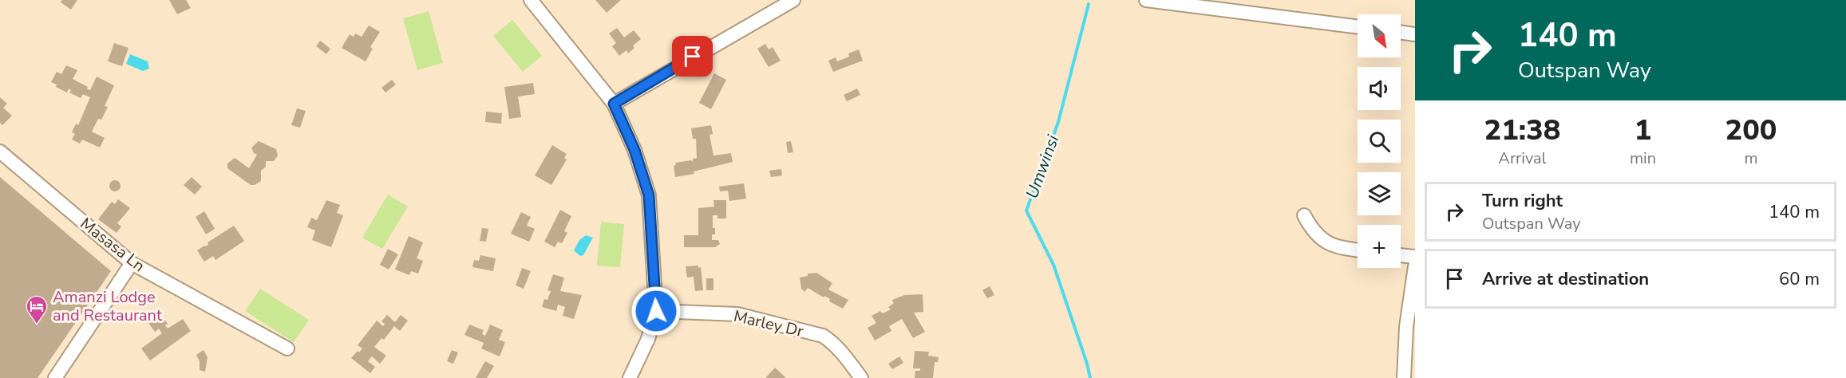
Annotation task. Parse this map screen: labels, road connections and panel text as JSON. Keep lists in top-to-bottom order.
{
  "streets": {
    "street": ["Masasa Ln", "Marley Dr"]
  },
  "water": ["Umwinsi"],
  "places": {
    "hotel": ["Amanzi Lodge and Restaurant"]
  },
  "north": "bottom right",
  "page": {
    "turn": ["140 m", "Outspan Way"],
    "map_buttons": "+",
    "eta": [
      "21:38",
      "Arrival",
      "1",
      "min",
      "200",
      "m"
    ],
    "list": [
      {
        "name": "Turn right",
        "note": "Outspan Way",
        "value": "140 m"
      },
      {
        "name": "Arrive at destination",
        "value": "60 m"
      }
    ]
  }
}
